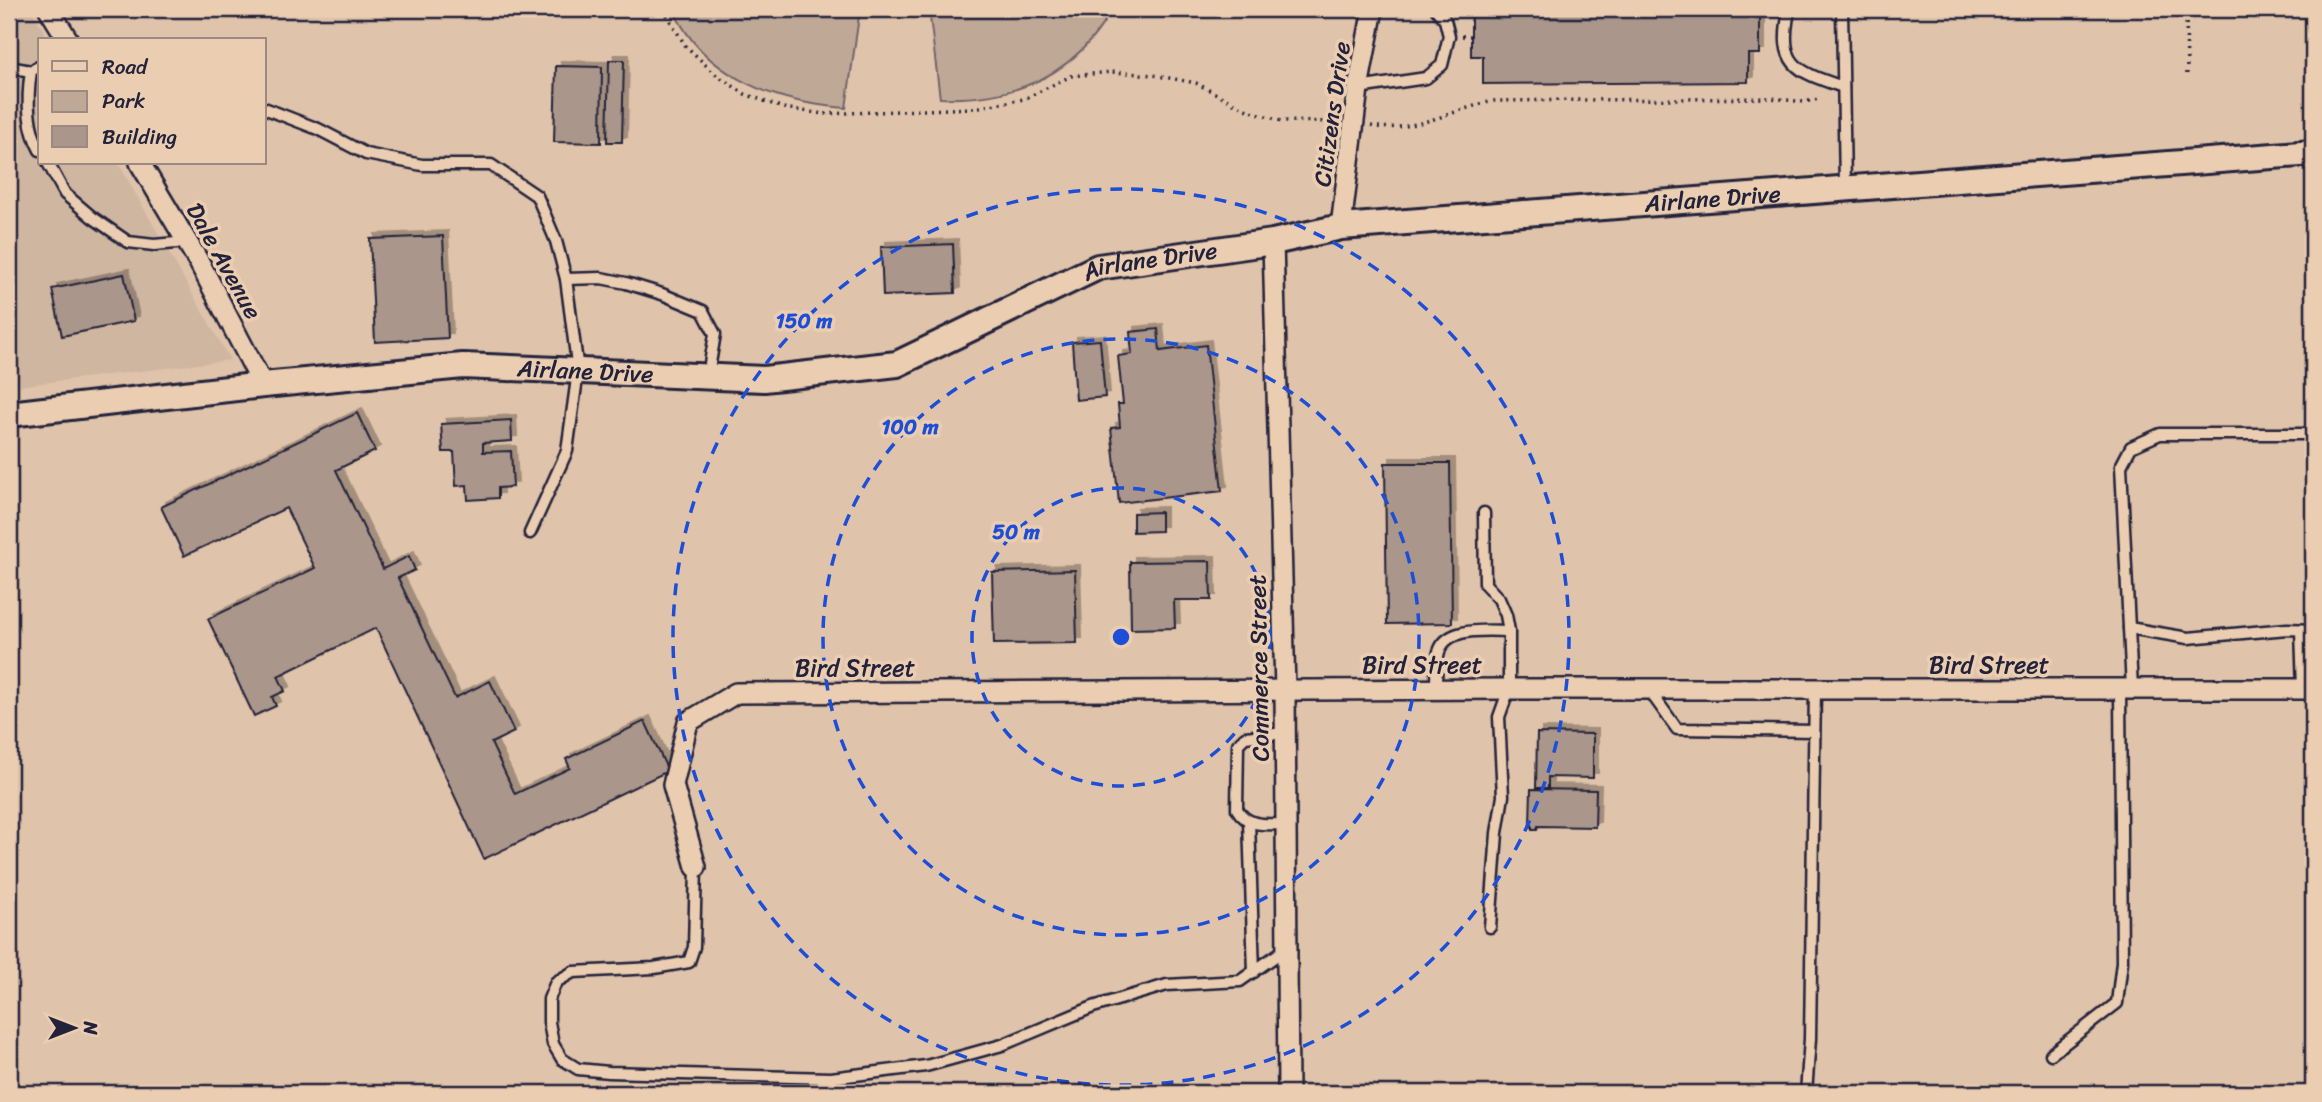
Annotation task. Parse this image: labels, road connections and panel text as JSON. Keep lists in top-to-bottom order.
{
  "streets": {
    "street": [
      "Citizens Drive",
      "Airlane Drive",
      "Dale Avenue",
      "Bird Street",
      "Commerce Street"
    ]
  },
  "crossings": [
    ["Citizens Drive", "Airlane Drive"],
    ["Airlane Drive", "Dale Avenue"],
    ["Airlane Drive", "Commerce Street"],
    ["Bird Street", "Commerce Street"]
  ],
  "legend": ["Road", "Park", "Building"],
  "north": "right",
  "rings": ["150 m", "100 m", "50 m"]
}
